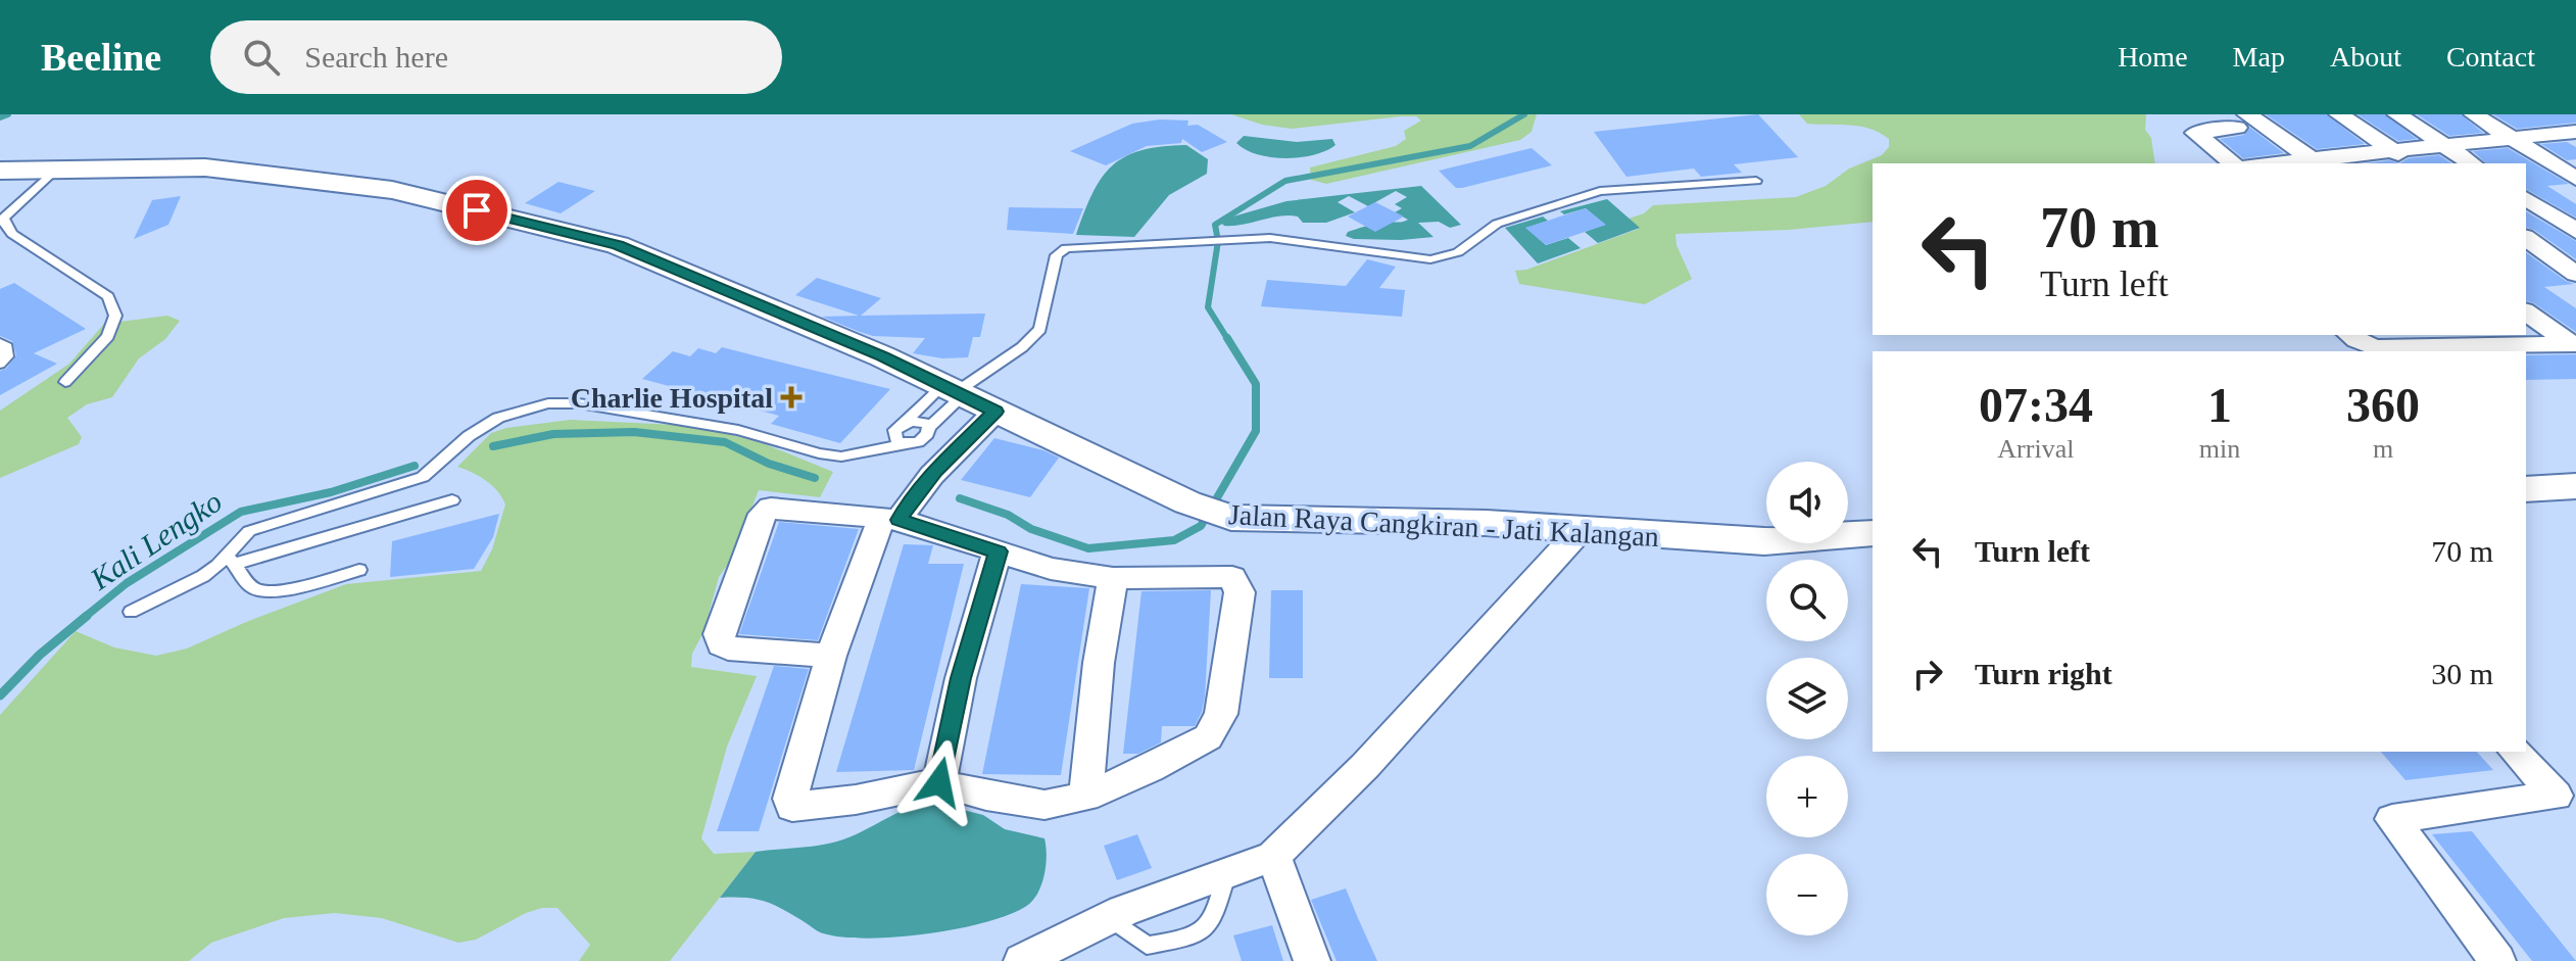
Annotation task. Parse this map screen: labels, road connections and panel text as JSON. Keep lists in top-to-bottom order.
{
  "streets": {
    "street": ["Jalan Raya Cangkiran - Jati Kalangan"]
  },
  "water": ["Kali Lengko"],
  "places": {
    "health": ["Charlie Hospital"]
  },
  "page": {
    "header": "Beeline",
    "search": "Search here",
    "nav": [
      "Home",
      "Map",
      "About",
      "Contact"
    ],
    "turn": ["70 m", "Turn left"],
    "eta": [
      "07:34",
      "Arrival",
      "1",
      "min",
      "360",
      "m"
    ],
    "map_buttons": ["+", "−"],
    "list": [
      {
        "name": "Turn left",
        "value": "70 m"
      },
      {
        "name": "Turn right",
        "value": "30 m"
      }
    ]
  }
}
